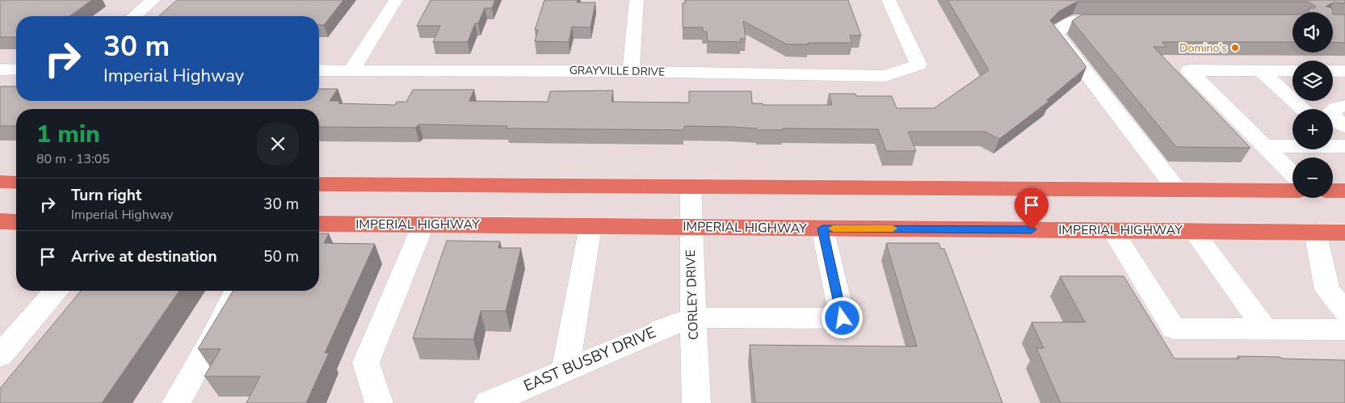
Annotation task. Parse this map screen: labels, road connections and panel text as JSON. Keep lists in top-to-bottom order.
{
  "streets": {
    "main road": ["IMPERIAL HIGHWAY"],
    "street": ["GRAYVILLE DRIVE", "CORLEY DRIVE", "EAST BUSBY DRIVE"]
  },
  "crossings": [
    ["IMPERIAL HIGHWAY", "CORLEY DRIVE"],
    ["CORLEY DRIVE", "EAST BUSBY DRIVE"]
  ],
  "places": ["Domino's"],
  "page": {
    "map_buttons": ["+", "−"],
    "turn": ["30 m", "Imperial Highway"],
    "heading": ["1 min", "80 m · 13:05"],
    "list": [
      {
        "name": "Turn right",
        "note": "Imperial Highway",
        "value": "30 m"
      },
      {
        "name": "Arrive at destination",
        "value": "50 m"
      }
    ]
  }
}
